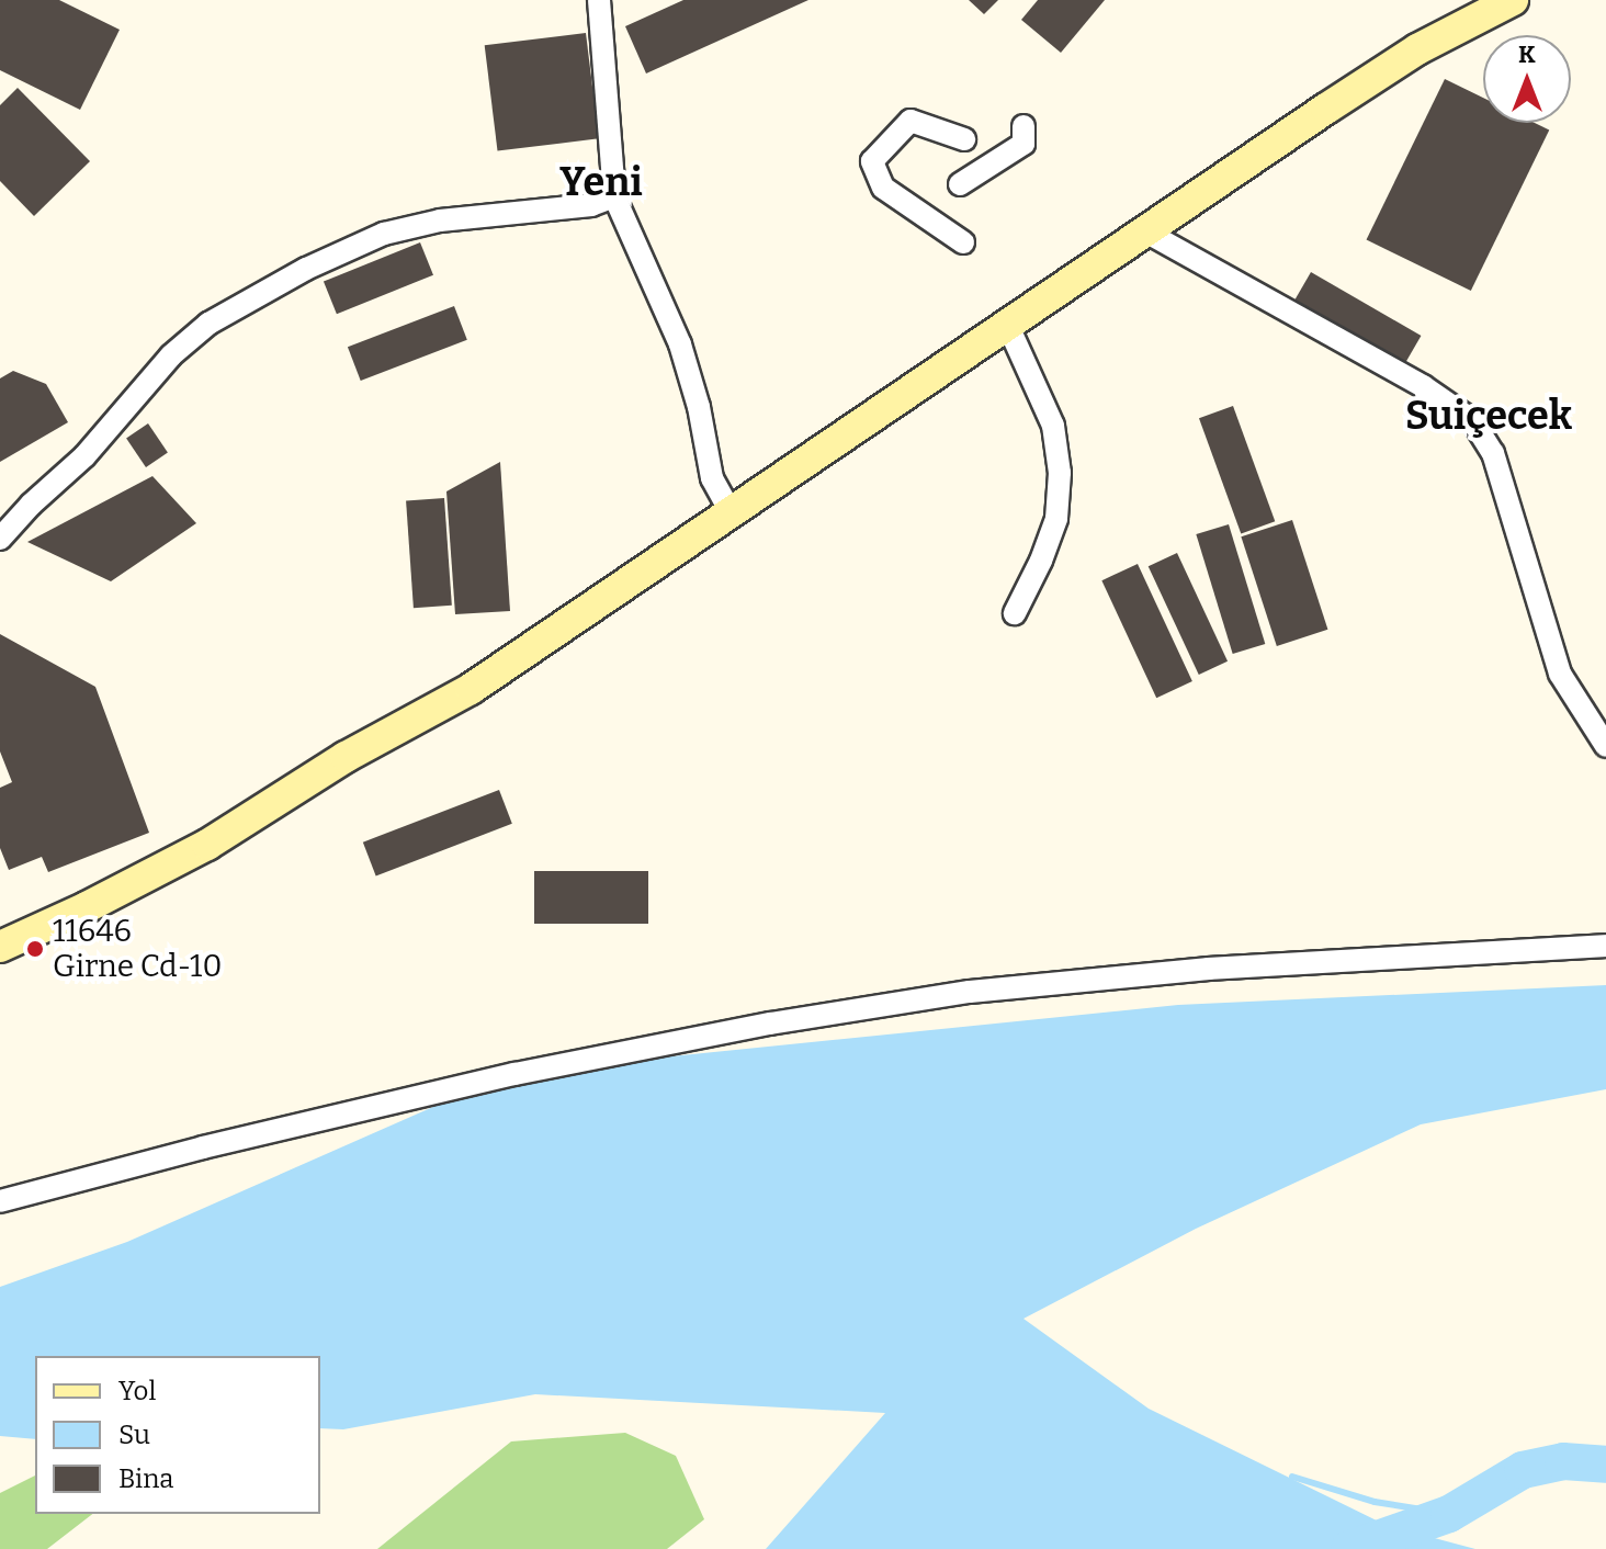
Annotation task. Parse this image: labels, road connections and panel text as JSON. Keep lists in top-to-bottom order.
{
  "districts": ["Yeni", "Suiçecek"],
  "places": ["11646 Girne Cd-10"],
  "legend": ["Yol", "Su", "Bina"],
  "north": "top"
}
